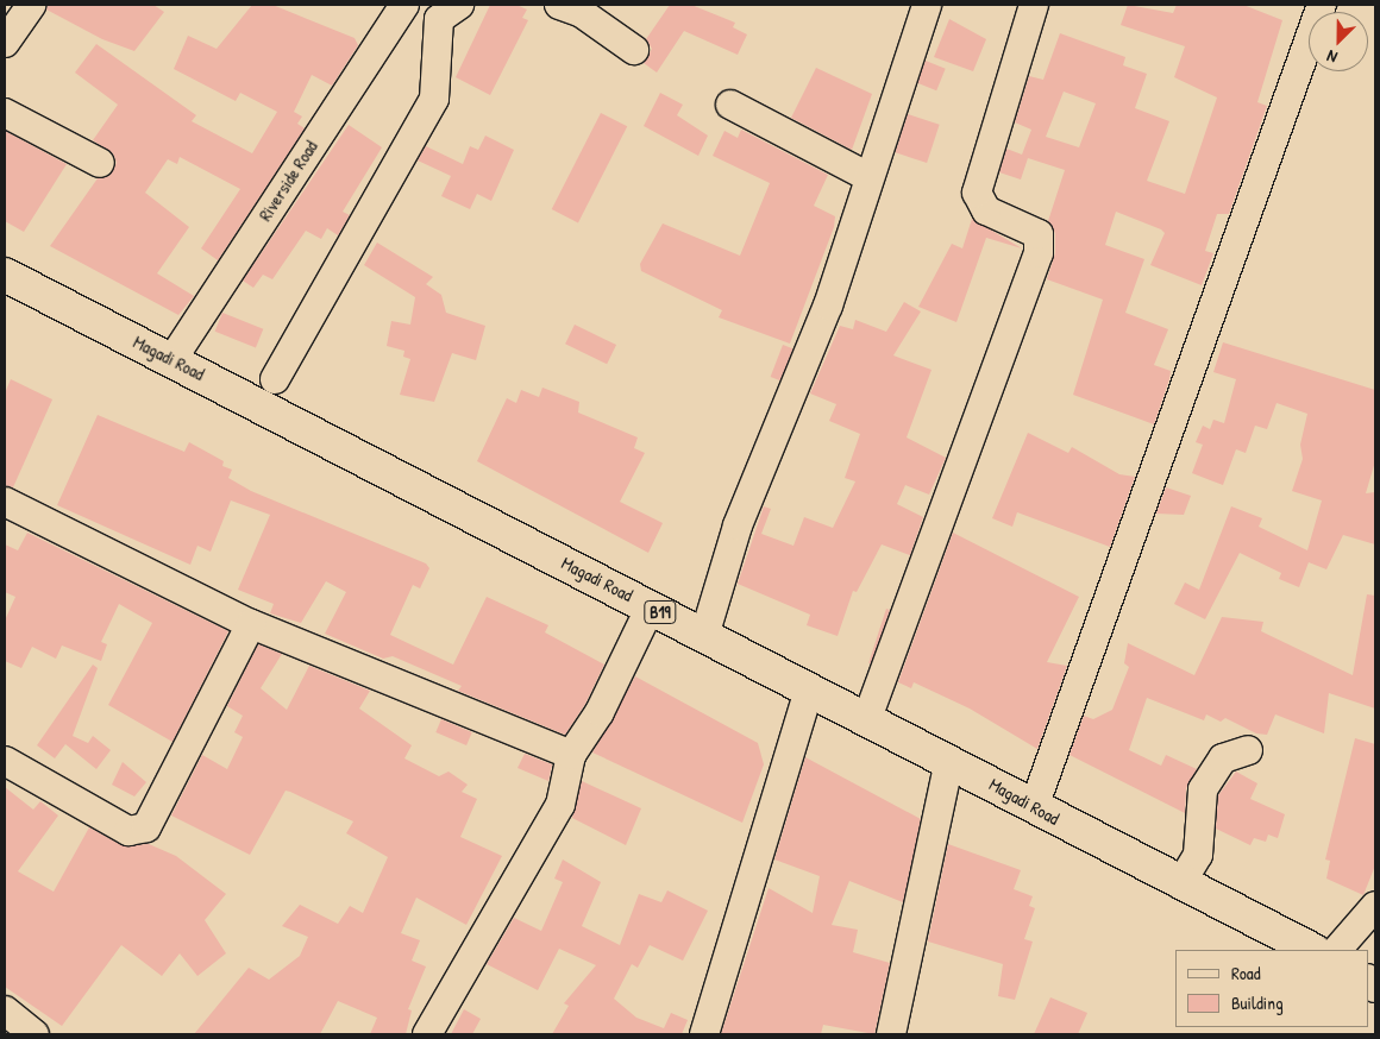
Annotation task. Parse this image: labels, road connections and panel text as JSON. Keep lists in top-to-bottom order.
{
  "streets": {
    "highway": ["Magadi Road", "B19"],
    "street": ["Riverside Road"]
  },
  "crossings": [
    ["Riverside Road", "Magadi Road"]
  ],
  "legend": ["Road", "Building"],
  "north": "bottom left"
}
